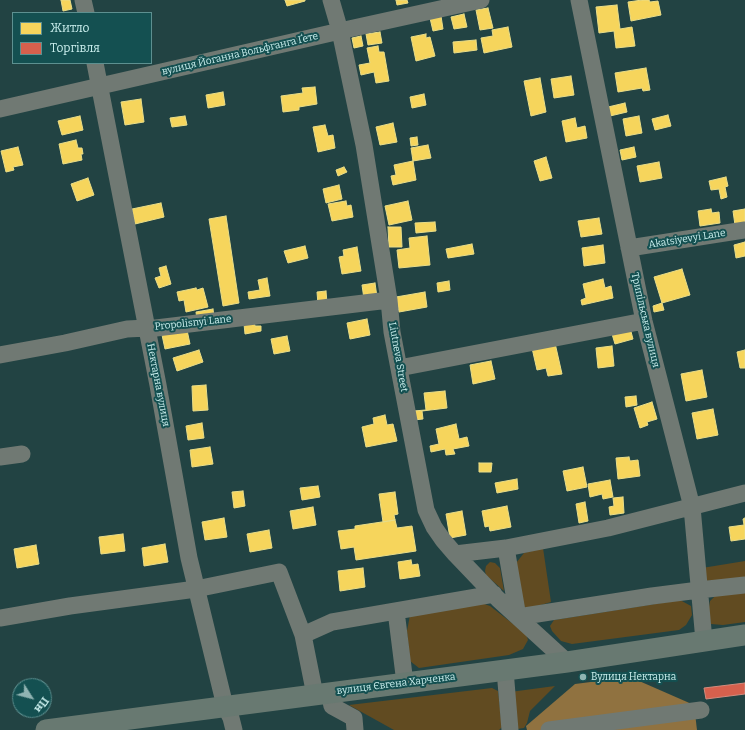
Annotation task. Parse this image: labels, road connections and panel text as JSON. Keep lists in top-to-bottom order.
{
  "streets": {
    "main road": ["вулиця Євгена Харченка"],
    "street": [
      "вулиця Йоганна Вольфганга Ґете",
      "Akatsiyevyi Lane",
      "Трипільська вулиця",
      "Propolisnyi Lane",
      "Liutneva Street",
      "Нектарна вулиця"
    ]
  },
  "crossings": [
    ["вулиця Йоганна Вольфганга Ґете", "Liutneva Street"],
    ["вулиця Йоганна Вольфганга Ґете", "Нектарна вулиця"],
    ["Akatsiyevyi Lane", "Трипільська вулиця"],
    ["Трипільська вулиця", "вулиця Євгена Харченка"],
    ["Propolisnyi Lane", "Liutneva Street"],
    ["Propolisnyi Lane", "Нектарна вулиця"],
    ["Liutneva Street", "вулиця Євгена Харченка"],
    ["Нектарна вулиця", "вулиця Євгена Харченка"]
  ],
  "places": ["Вулиця Нектарна"],
  "legend": ["Житло", "Торгівля"],
  "north": "bottom right"
}
